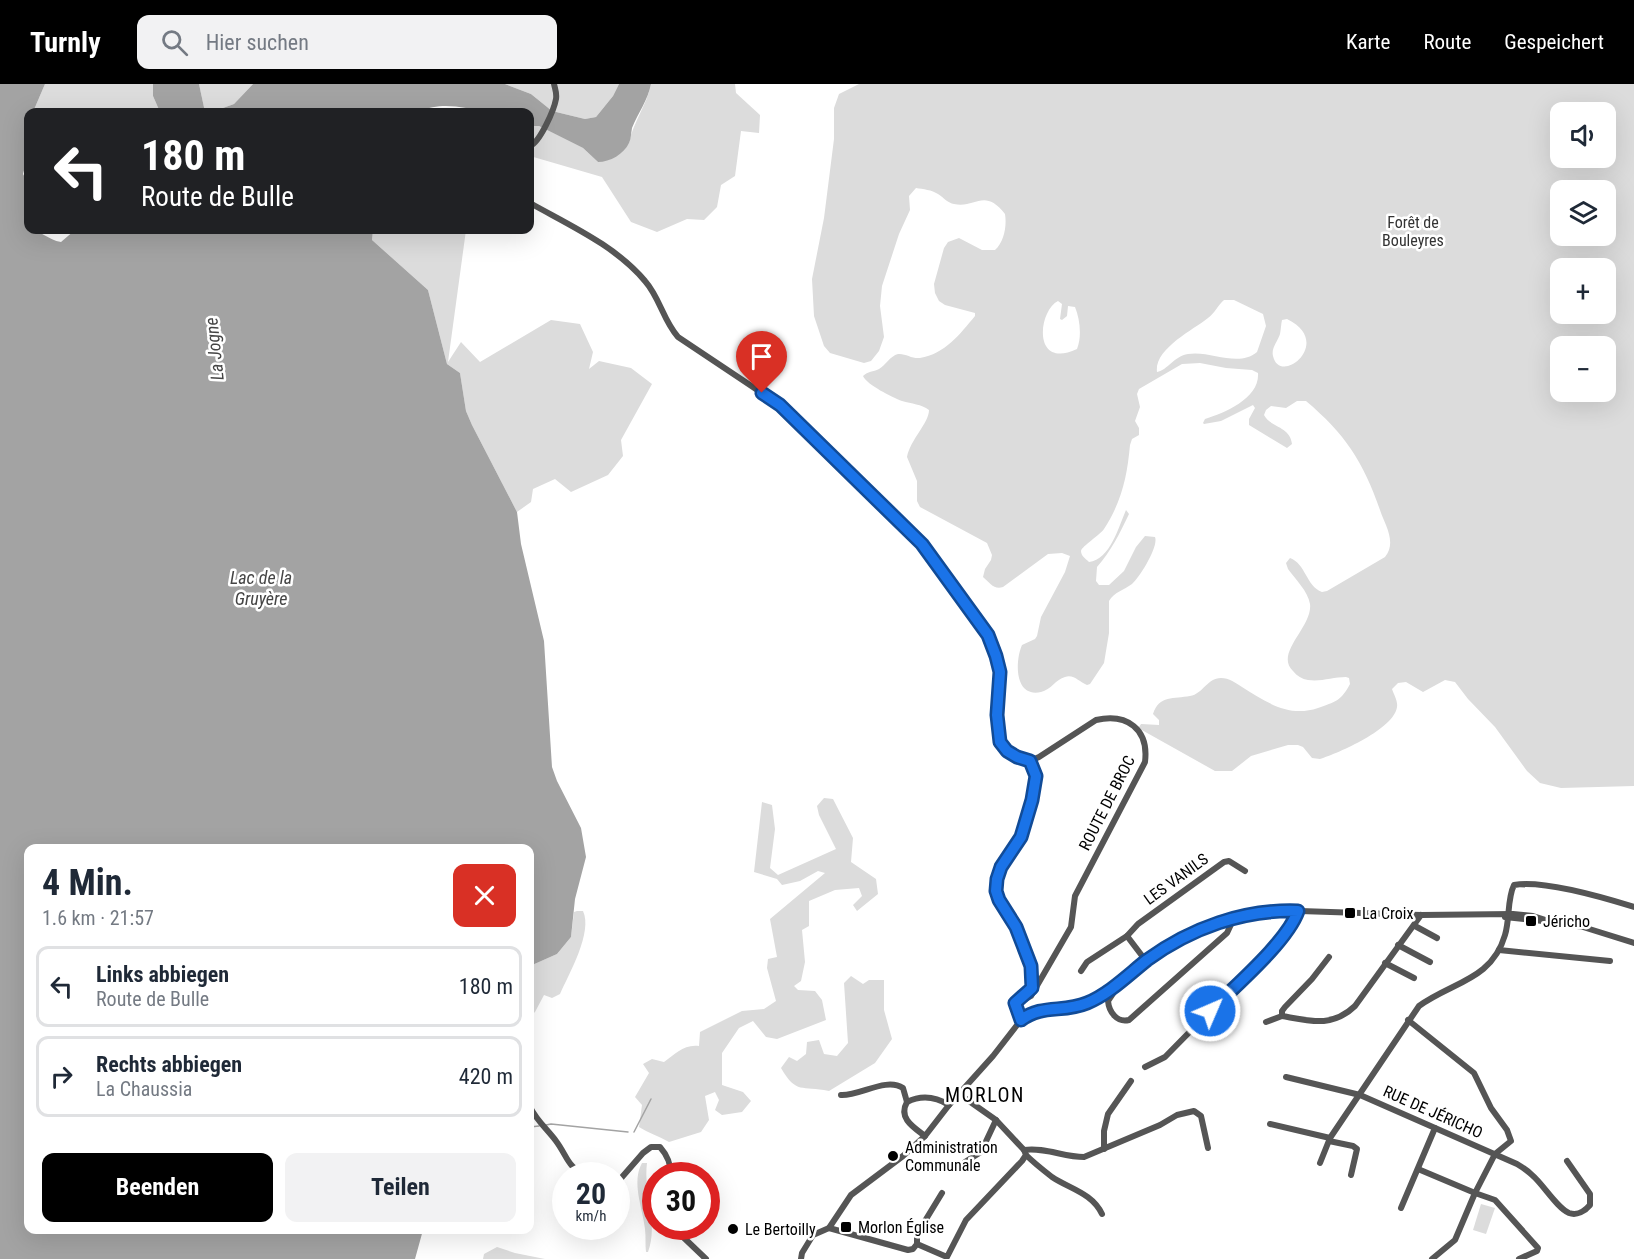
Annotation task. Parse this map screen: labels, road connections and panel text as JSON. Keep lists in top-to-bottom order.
{
  "streets": {
    "street": ["ROUTE DE BROC", "LES VANILS", "RUE DE JÉRICHO"]
  },
  "districts": ["MORLON"],
  "water": ["La Jogne", "Lac de la Gruyère"],
  "parks": ["Forêt de Bouleyres"],
  "places": {
    "transit": ["La Croix", "Jéricho", "Morlon Église"],
    "other": ["Administration Communale", "Le Bertoilly"]
  },
  "page": {
    "header": "Turnly",
    "search": "Hier suchen",
    "nav": ["Karte", "Route", "Gespeichert"],
    "map_buttons": ["+", "−"],
    "turn": ["180 m", "Route de Bulle"],
    "heading": ["4 Min.", "1.6 km · 21:57"],
    "list": [
      {
        "name": "Links abbiegen",
        "note": "Route de Bulle",
        "value": "180 m"
      },
      {
        "name": "Rechts abbiegen",
        "note": "La Chaussia",
        "value": "420 m"
      }
    ],
    "buttons": ["Beenden", "Teilen"],
    "speed": "20 km/h",
    "limit": "30"
  }
}
